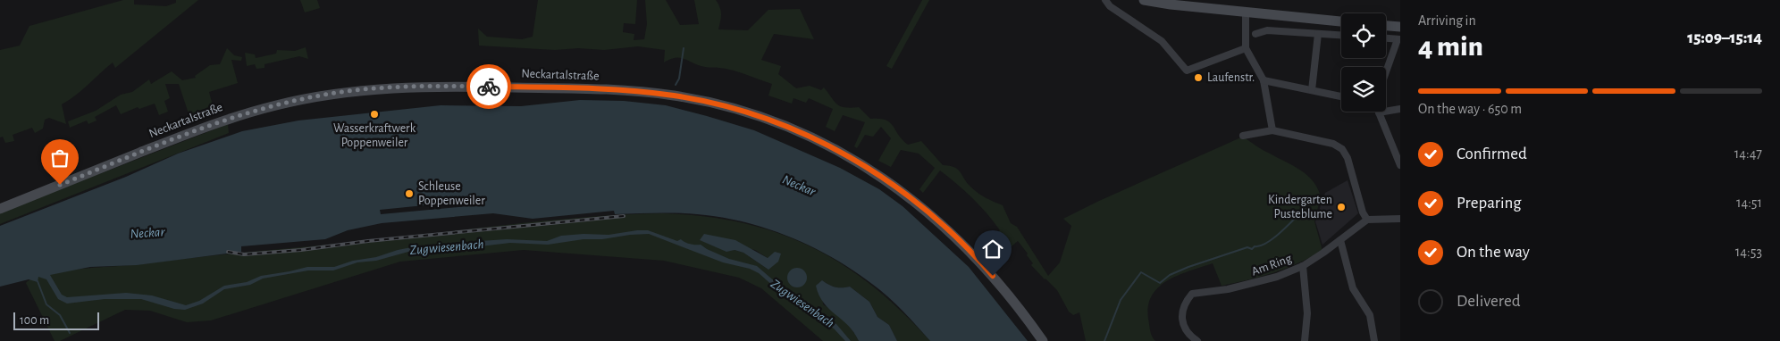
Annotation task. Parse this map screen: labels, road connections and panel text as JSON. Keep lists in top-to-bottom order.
{
  "streets": {
    "main road": ["Neckartalstraße"],
    "street": ["Am Ring"]
  },
  "water": ["Neckar", "Zugwiesenbach"],
  "places": [
    "Laufenstr.",
    "Wasserkraftwerk Poppenweiler",
    "Schleuse Poppenweiler",
    "Kindergarten Pusteblume"
  ],
  "scale_bar": "100 m",
  "page": {
    "heading": ["4 min", "Arriving in", "15:09–15:14"],
    "bar": "On the way · 650 m",
    "list": [
      ["Confirmed", "14:47"],
      ["Preparing", "14:51"],
      ["On the way", "14:53"],
      "Delivered"
    ],
    "scale": "100 m"
  }
}
